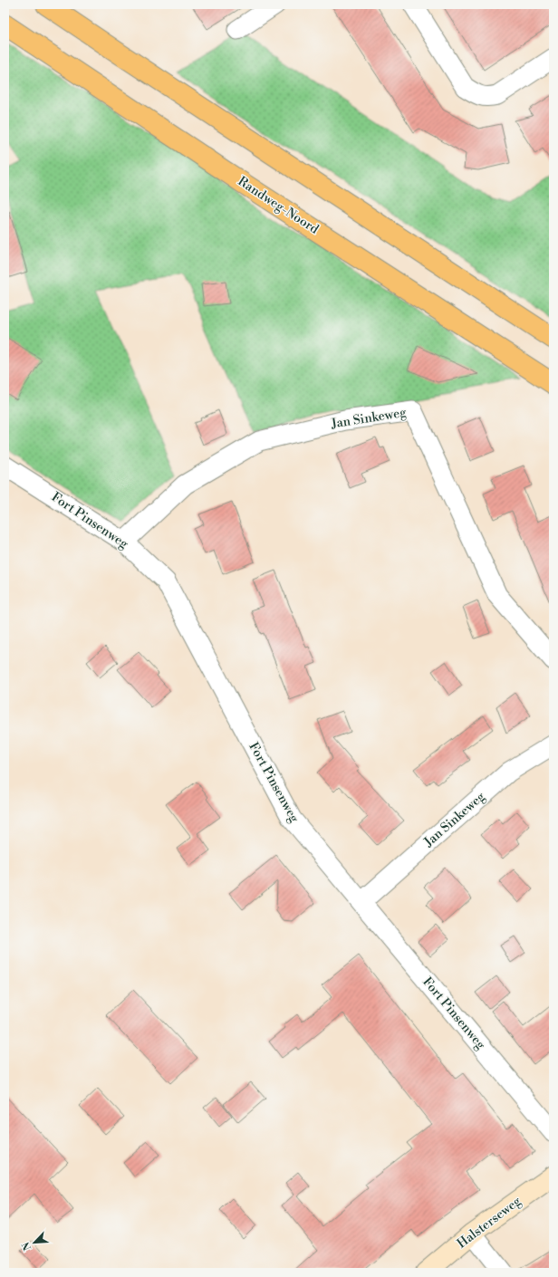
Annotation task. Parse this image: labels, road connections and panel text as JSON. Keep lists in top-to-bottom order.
{
  "streets": {
    "main road": ["Randweg-Noord", "Halsterseweg"],
    "street": ["Jan Sinkeweg", "Fort Pinsenweg"]
  },
  "crossings": [
    ["Jan Sinkeweg", "Fort Pinsenweg"]
  ],
  "north": "bottom left"
}
